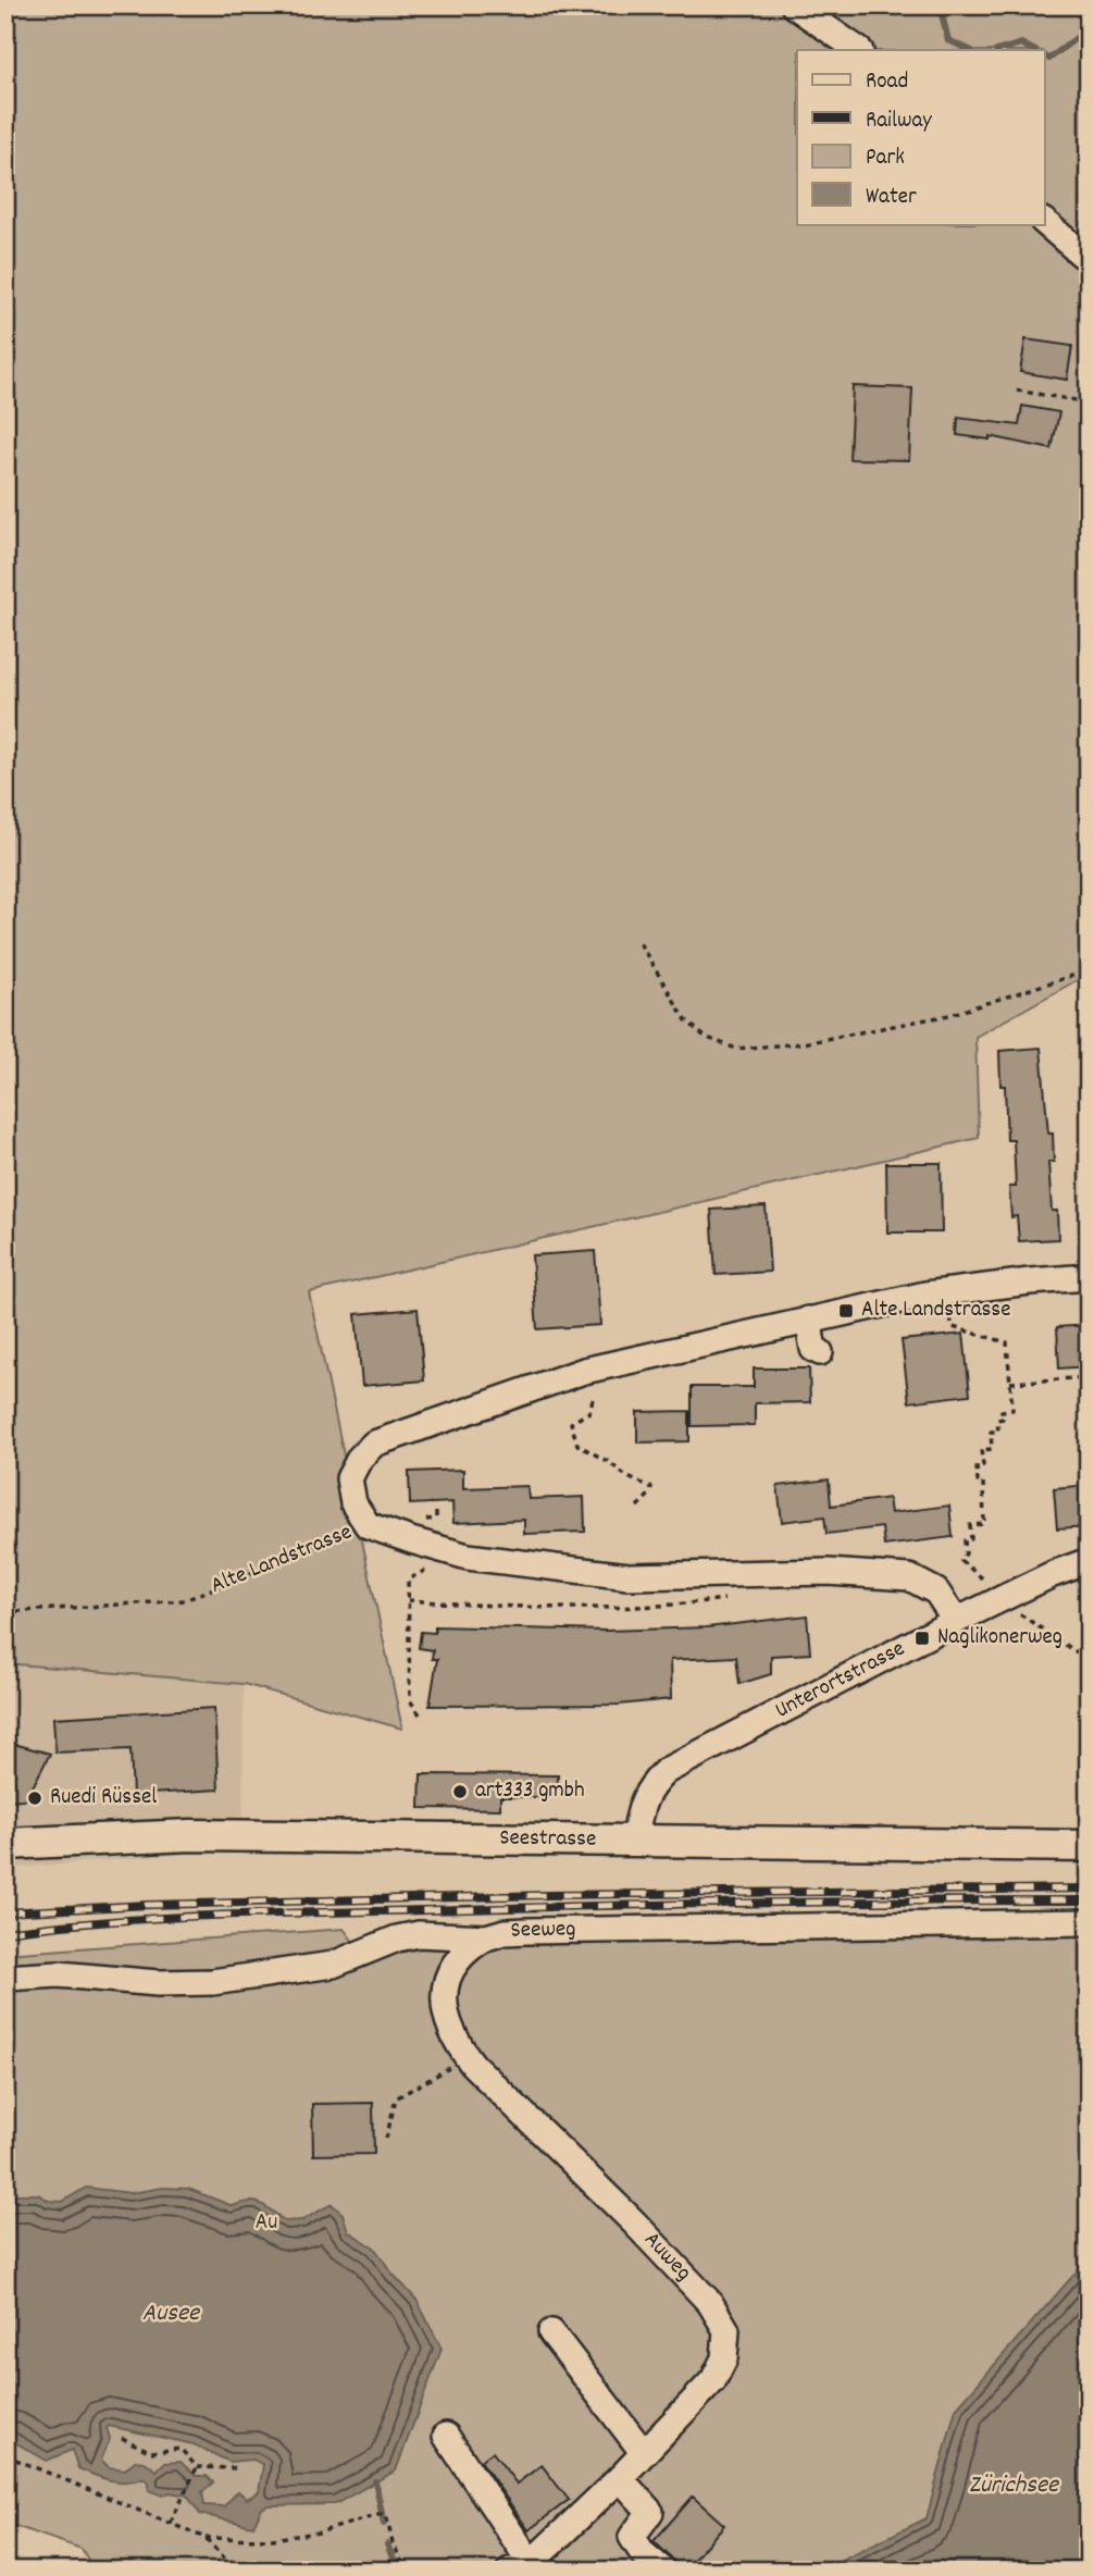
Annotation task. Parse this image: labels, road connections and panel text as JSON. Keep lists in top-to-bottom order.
{
  "streets": {
    "main road": ["Seestrasse"],
    "street": [
      "Alte Landstrasse",
      "Unterortstrasse",
      "Seeweg",
      "Auweg"
    ]
  },
  "crossings": [
    ["Unterortstrasse", "Seestrasse"],
    ["Seeweg", "Auweg"]
  ],
  "water": ["Ausee", "Zürichsee"],
  "parks": ["Au"],
  "places": {
    "transit": ["Alte Landstrasse", "Naglikonerweg"],
    "other": ["art333 gmbh", "Ruedi Rüssel"]
  },
  "legend": [
    "Road",
    "Railway",
    "Park",
    "Water"
  ]
}
